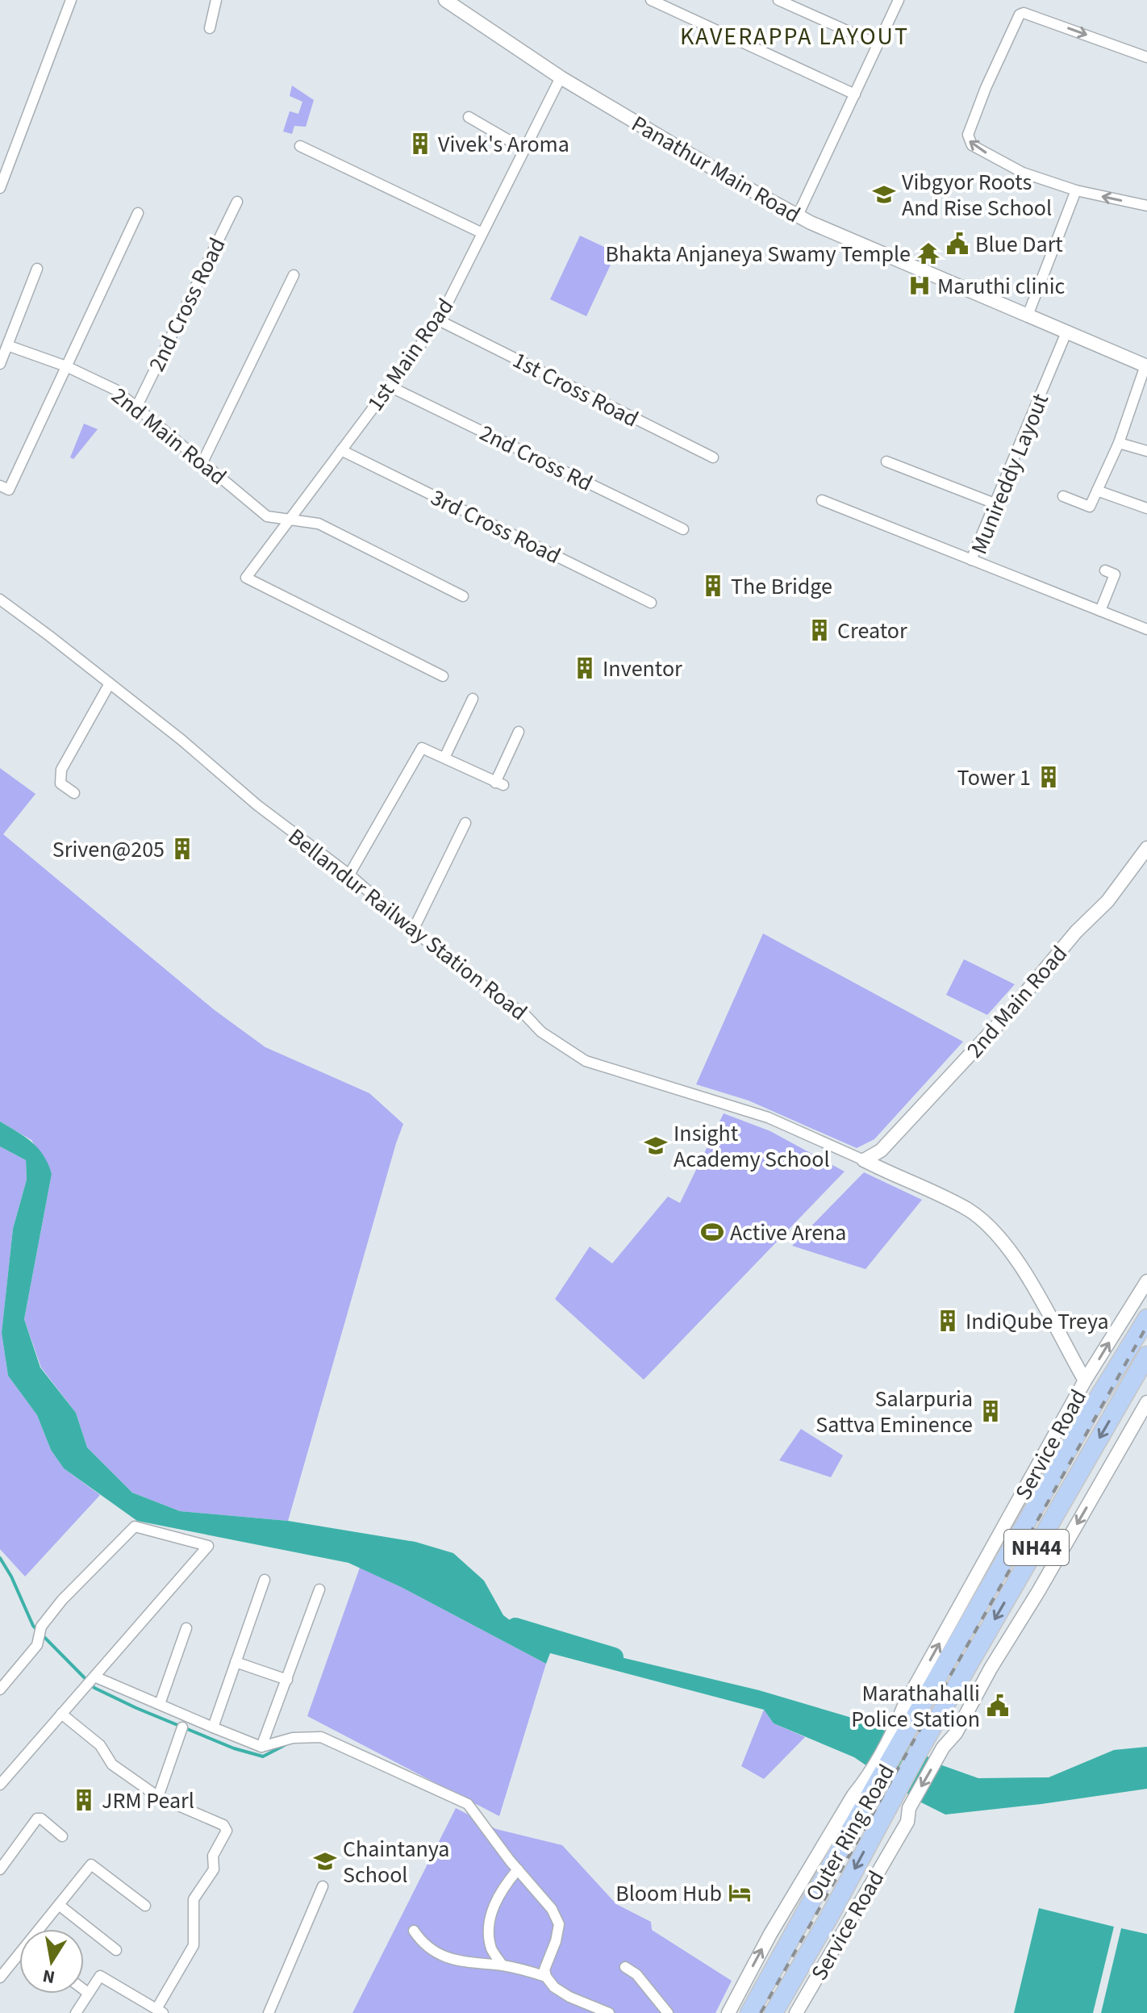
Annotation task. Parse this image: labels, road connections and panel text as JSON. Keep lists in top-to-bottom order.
{
  "streets": {
    "highway": ["NH44", "Outer Ring Road"],
    "street": [
      "Panathur Main Road",
      "2nd Cross Road",
      "1st Main Road",
      "1st Cross Road",
      "2nd Main Road",
      "2nd Cross Rd",
      "Munireddy Layout",
      "3rd Cross Road",
      "Bellandur Railway Station Road",
      "Service Road"
    ]
  },
  "crossings": [
    ["Panathur Main Road", "1st Main Road"],
    ["Panathur Main Road", "Munireddy Layout"],
    ["2nd Cross Road", "2nd Main Road"],
    ["1st Main Road", "1st Cross Road"],
    ["1st Main Road", "2nd Main Road"],
    ["1st Main Road", "2nd Cross Rd"],
    ["1st Main Road", "3rd Cross Road"],
    ["2nd Main Road", "Bellandur Railway Station Road"],
    ["Service Road", "Outer Ring Road"]
  ],
  "districts": ["KAVERAPPA LAYOUT"],
  "places": {
    "building": [
      "Vivek's Aroma",
      "The Bridge",
      "Creator",
      "Inventor",
      "Tower 1",
      "Sriven@205",
      "IndiQube Treya",
      "Salarpuria Sattva Eminence",
      "JRM Pearl"
    ],
    "school or university": ["Vibgyor Roots And Rise School", "Insight Academy School", "Chaintanya School"],
    "public building": ["Blue Dart", "Marathahalli Police Station"],
    "temple": ["Bhakta Anjaneya Swamy Temple"],
    "hospital": ["Maruthi clinic"],
    "sports": ["Active Arena"],
    "hotel": ["Bloom Hub"]
  },
  "north": "bottom"
}
